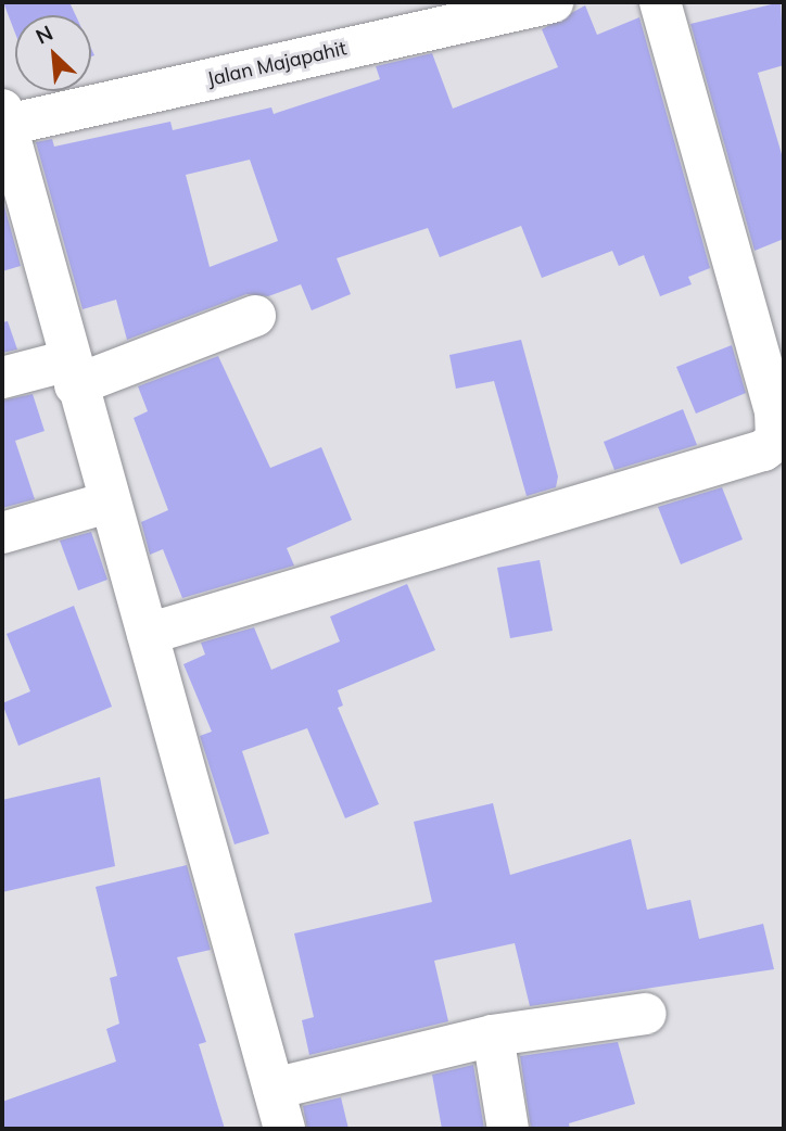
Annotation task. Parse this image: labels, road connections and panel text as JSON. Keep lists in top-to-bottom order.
{
  "streets": {
    "street": ["Jalan Majapahit"]
  },
  "north": "top left"
}
